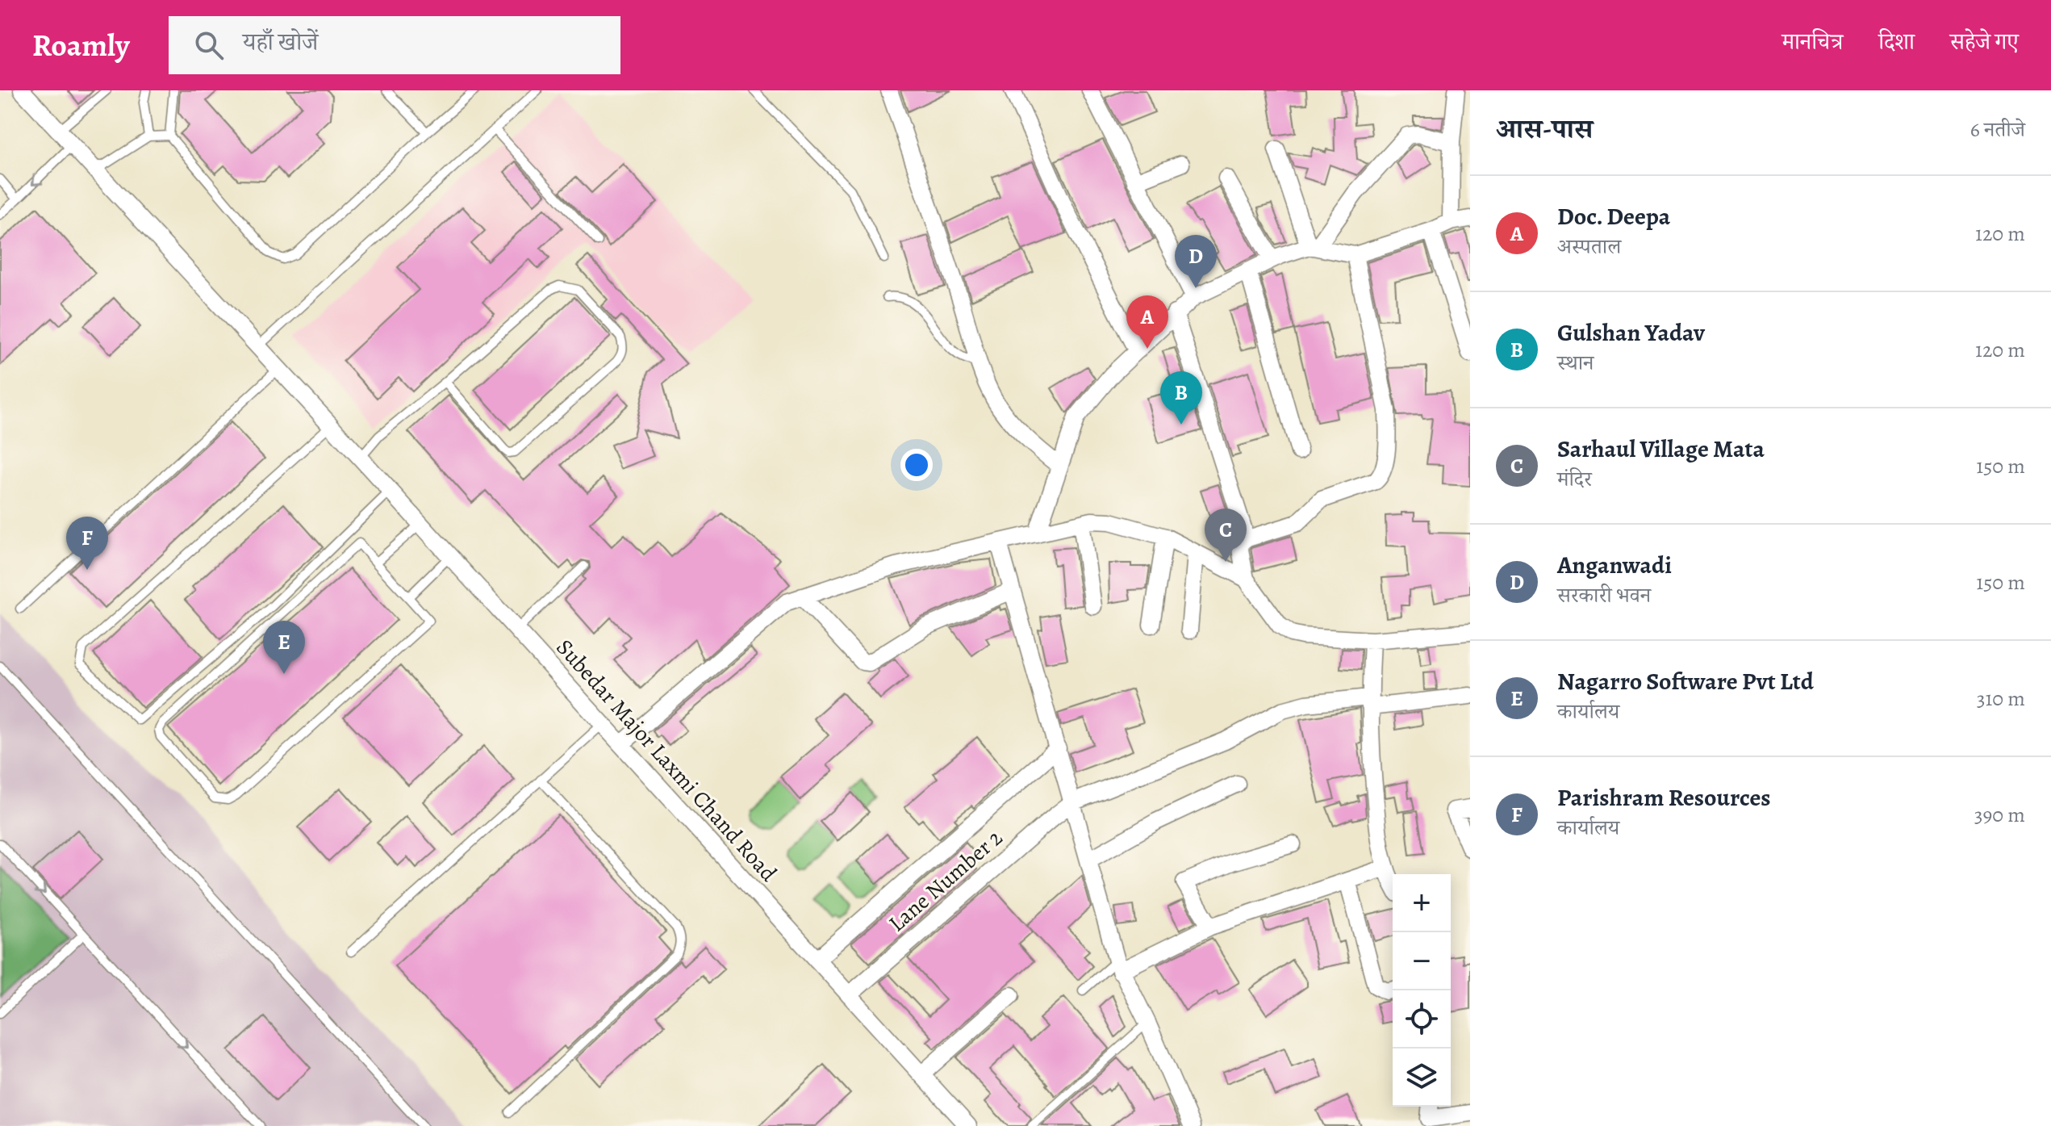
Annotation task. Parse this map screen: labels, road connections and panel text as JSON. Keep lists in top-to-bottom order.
{
  "streets": {
    "street": ["Subedar Major Laxmi Chand Road", "Lane Number 2"]
  },
  "crossings": [
    ["Subedar Major Laxmi Chand Road", "Lane Number 2"]
  ],
  "page": {
    "header": "Roamly",
    "search": "यहाँ खोजें",
    "nav": ["मानचित्र", "दिशा", "सहेजे गए"],
    "heading": ["आस-पास", "6 नतीजे"],
    "list": [
      {
        "mark": "A",
        "name": "Doc. Deepa",
        "note": "अस्पताल",
        "value": "120 m"
      },
      {
        "mark": "B",
        "name": "Gulshan Yadav",
        "note": "स्थान",
        "value": "120 m"
      },
      {
        "mark": "C",
        "name": "Sarhaul Village Mata",
        "note": "मंदिर",
        "value": "150 m"
      },
      {
        "mark": "D",
        "name": "Anganwadi",
        "note": "सरकारी भवन",
        "value": "150 m"
      },
      {
        "mark": "E",
        "name": "Nagarro Software Pvt Ltd",
        "note": "कार्यालय",
        "value": "310 m"
      },
      {
        "mark": "F",
        "name": "Parishram Resources",
        "note": "कार्यालय",
        "value": "390 m"
      }
    ],
    "pins": [
      "D",
      "A",
      "B",
      "C",
      "F",
      "E"
    ],
    "map_buttons": ["+", "−"]
  }
}
